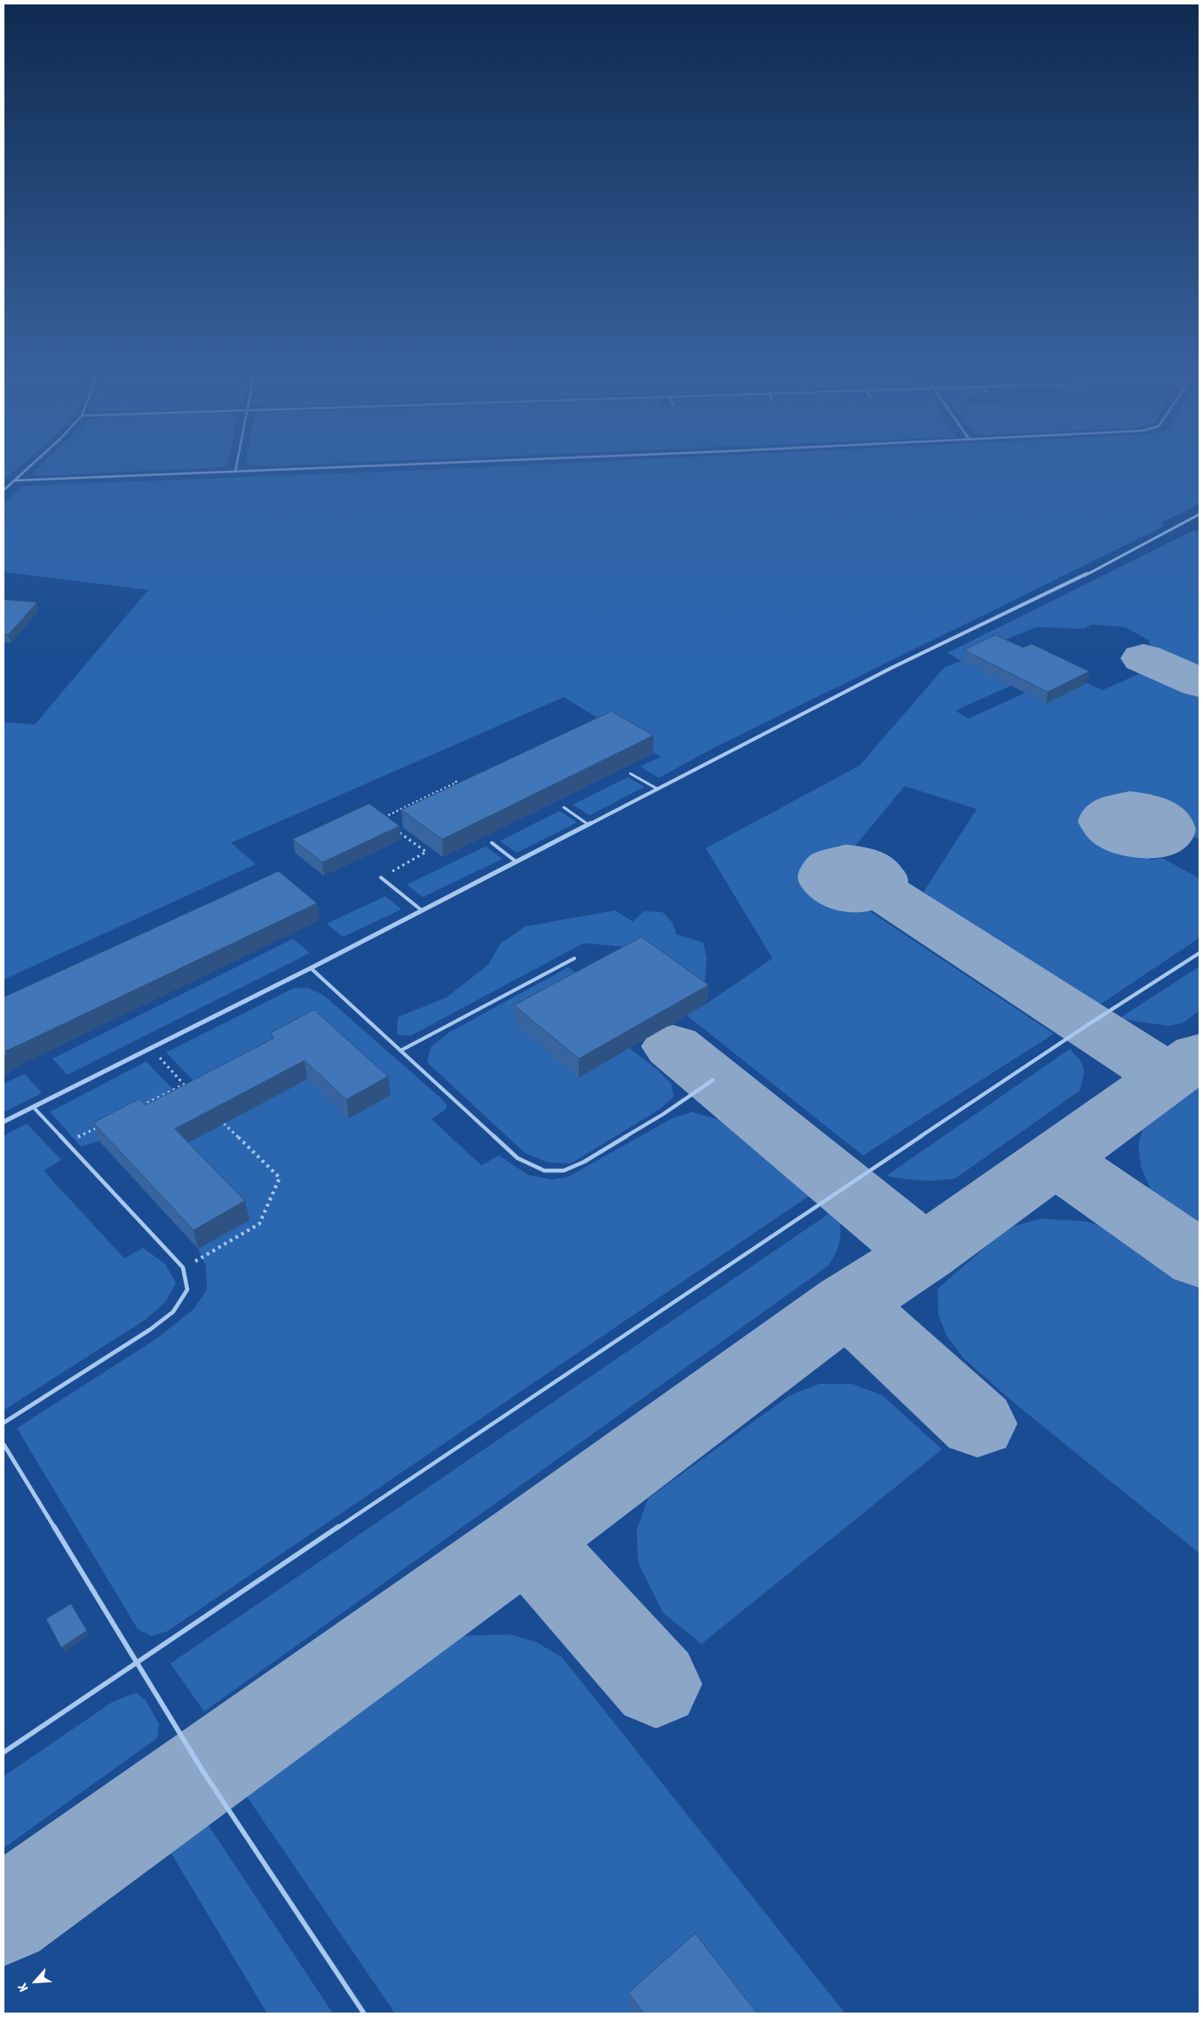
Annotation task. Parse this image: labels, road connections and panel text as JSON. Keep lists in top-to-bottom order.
{
  "north": "bottom left"
}
